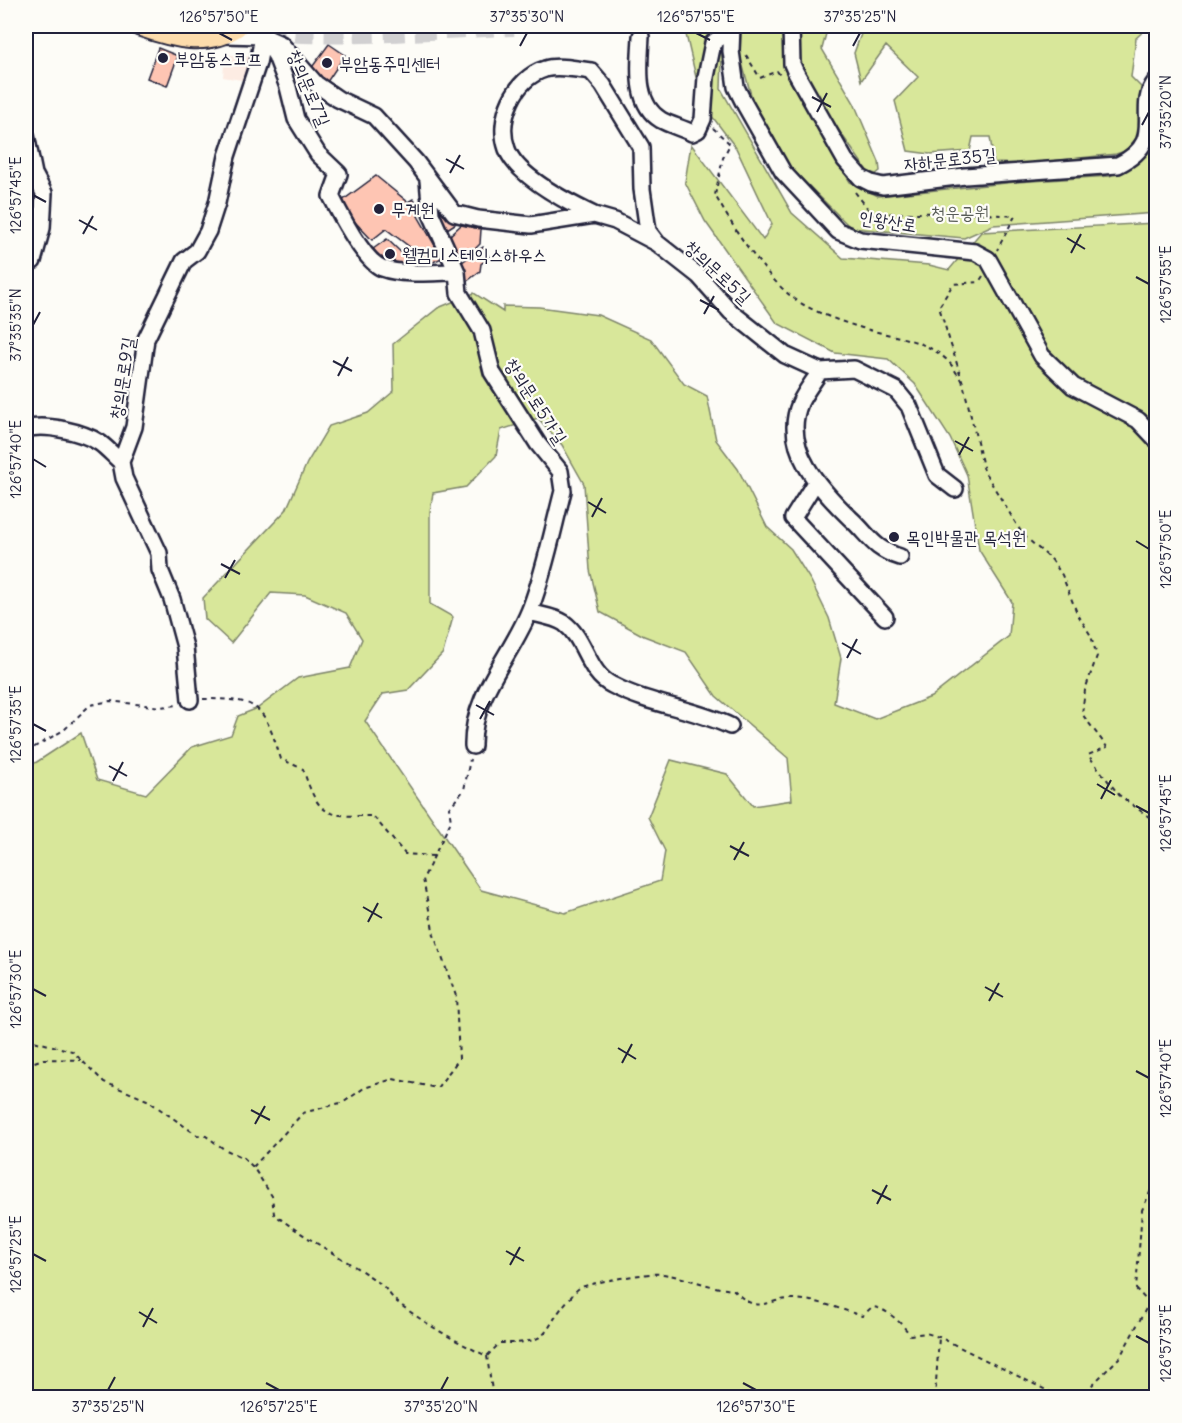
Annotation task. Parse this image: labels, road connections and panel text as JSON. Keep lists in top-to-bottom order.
{
  "streets": {
    "street": [
      "창의문로7길",
      "자하문로35길",
      "인왕산로",
      "창의문로5길",
      "창의문로9길",
      "창의문로5가길"
    ]
  },
  "crossings": [
    ["창의문로7길", "창의문로5길"],
    ["창의문로7길", "창의문로9길"],
    ["창의문로7길", "창의문로5가길"],
    ["창의문로5길", "창의문로9길"],
    ["창의문로5길", "창의문로5가길"]
  ],
  "parks": ["청운공원"],
  "places": [
    "부암동스코프",
    "부암동주민센터",
    "무계원",
    "웰컴미스테익스하우스",
    "목인박물관 목석원"
  ],
  "coordinates": [
    "126°57'50\"E",
    "37°35'30\"N",
    "126°57'55\"E",
    "37°35'25\"N",
    "37°35'20\"N",
    "126°57'45\"E",
    "37°35'35\"N",
    "126°57'40\"E",
    "126°57'35\"E",
    "126°57'30\"E",
    "126°57'25\"E"
  ]
}
